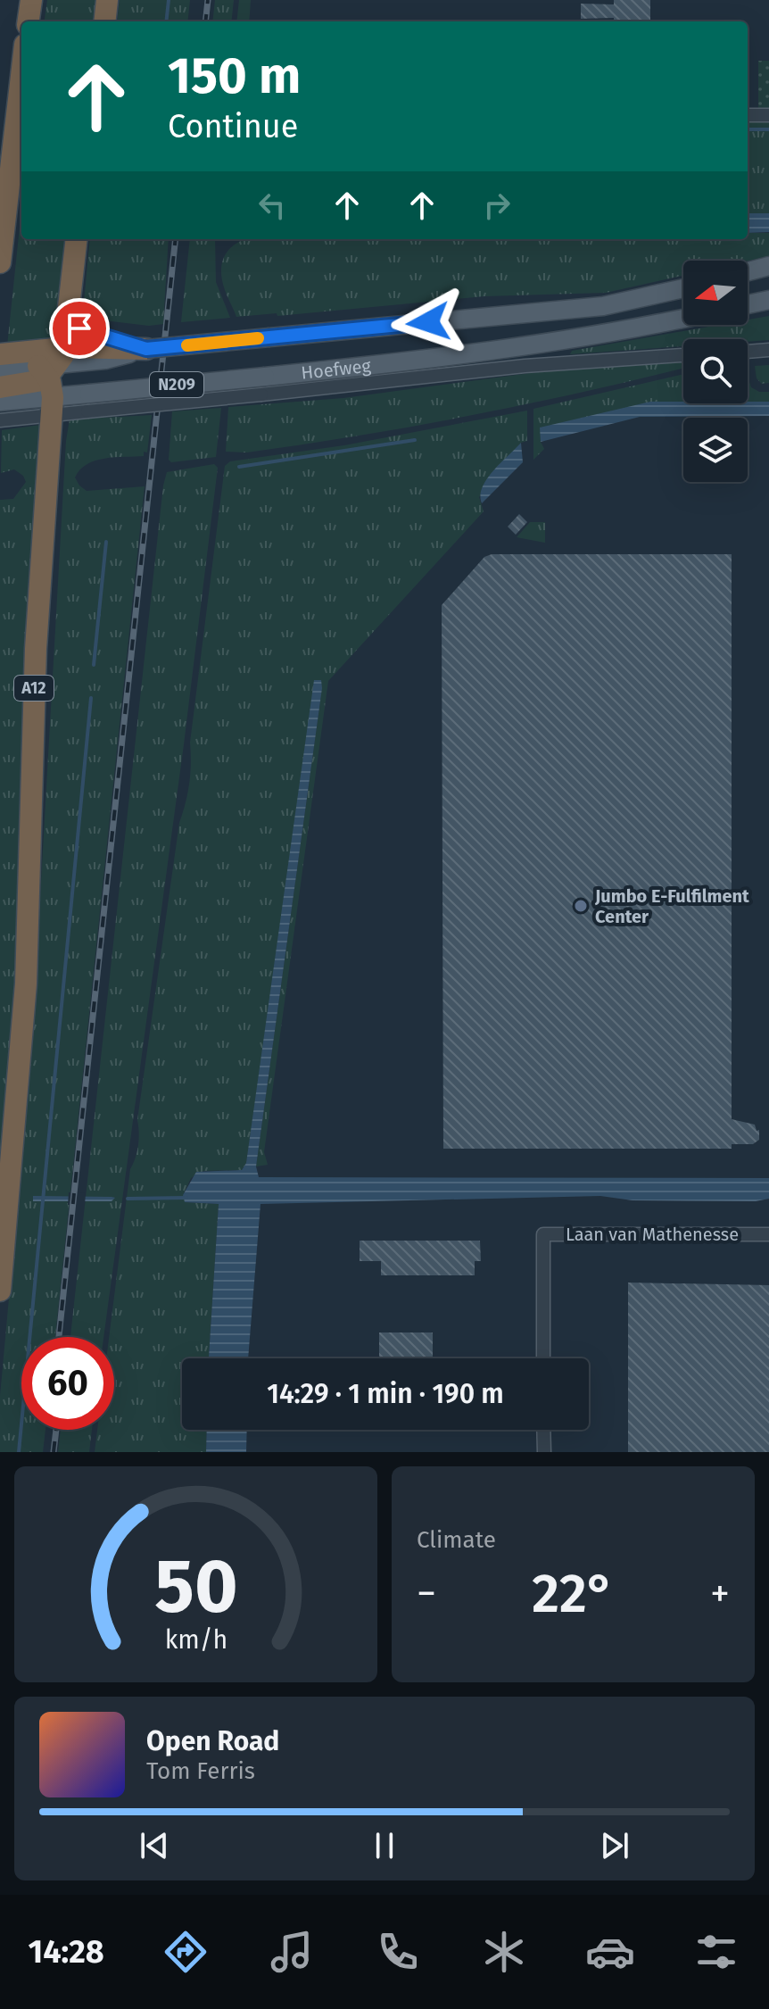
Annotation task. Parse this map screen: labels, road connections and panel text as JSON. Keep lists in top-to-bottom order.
{
  "streets": {
    "highway": ["N209", "A12"],
    "main road": ["Hoefweg"],
    "street": ["Laan van Mathenesse"]
  },
  "crossings": [
    ["Hoefweg", "N209"],
    ["Hoefweg", "A12"],
    ["N209", "A12"]
  ],
  "places": ["Jumbo E-Fulfilment Center"],
  "north": "left",
  "page": {
    "turn": ["150 m", "Continue"],
    "limit": "60",
    "trip": "14:29 · 1 min · 190 m",
    "tile": "Climate",
    "heat": ["−", "22°", "+"],
    "song": ["Open Road", "Tom Ferris"],
    "tabs": "14:28",
    "gauge": ["50", "km/h"]
  }
}
